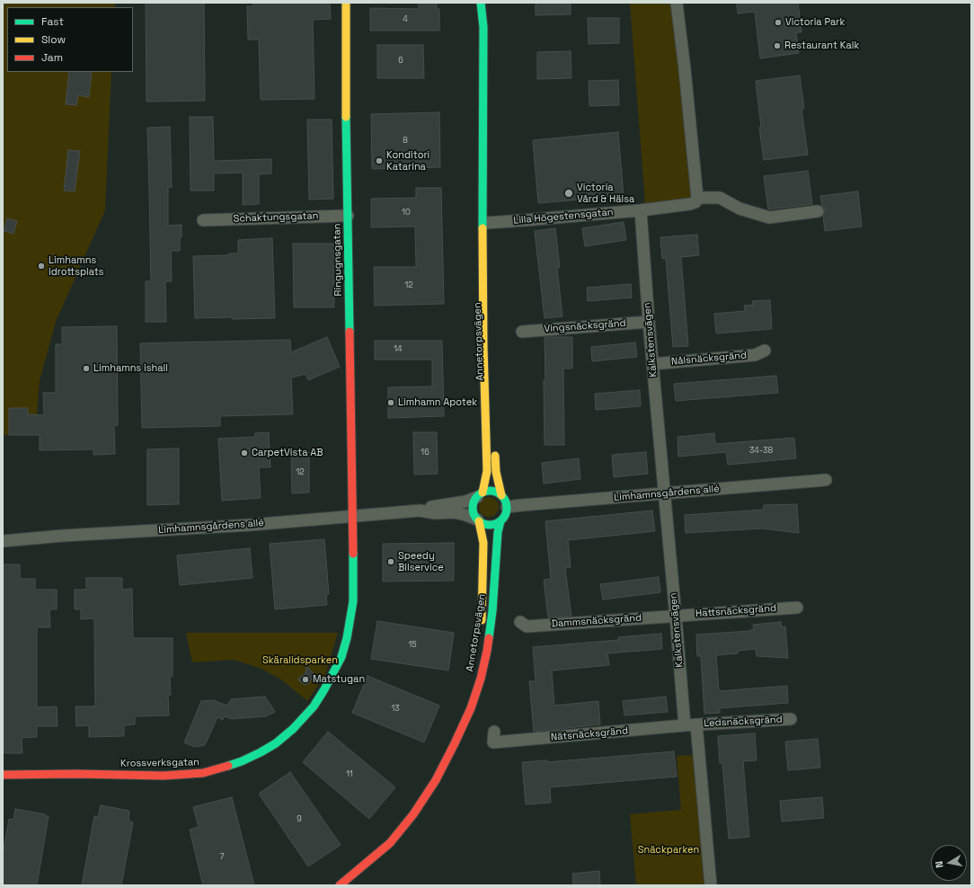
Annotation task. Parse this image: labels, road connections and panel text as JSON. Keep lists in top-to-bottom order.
{
  "streets": {
    "main road": ["Ringugnsgatan", "Annetorpsvägen", "Krossverksgatan"],
    "street": [
      "Lilla Högestensgatan",
      "Schaktungsgatan",
      "Vingsnäcksgränd",
      "Kalkstensvägen",
      "Nålsnäcksgränd",
      "Limhamnsgårdens allé",
      "Hattsnäcksgränd",
      "Dammsnäcksgränd",
      "Ledsnäcksgränd",
      "Nätsnäcksgränd"
    ]
  },
  "crossings": [
    ["Lilla Högestensgatan", "Kalkstensvägen"],
    ["Lilla Högestensgatan", "Annetorpsvägen"],
    ["Schaktungsgatan", "Ringugnsgatan"],
    ["Ringugnsgatan", "Limhamnsgårdens allé"],
    ["Ringugnsgatan", "Krossverksgatan"],
    ["Vingsnäcksgränd", "Kalkstensvägen"],
    ["Kalkstensvägen", "Nålsnäcksgränd"],
    ["Kalkstensvägen", "Limhamnsgårdens allé"],
    ["Kalkstensvägen", "Hattsnäcksgränd"],
    ["Kalkstensvägen", "Dammsnäcksgränd"],
    ["Kalkstensvägen", "Nätsnäcksgränd"],
    ["Annetorpsvägen", "Limhamnsgårdens allé"],
    ["Limhamnsgårdens allé", "Krossverksgatan"],
    ["Hattsnäcksgränd", "Dammsnäcksgränd"],
    ["Ledsnäcksgränd", "Nätsnäcksgränd"]
  ],
  "parks": ["Skäralidsparken", "Snäckparken"],
  "places": [
    "Victoria Park",
    "Restaurant Kalk",
    "Konditori Katarina",
    "Victoria Vård & Hälsa",
    "Limhamns idrottsplats",
    "Limhamns ishall",
    "Limhamn Apotek",
    "CarpetVista AB",
    "Speedy Bilservice",
    "Matstugan"
  ],
  "house_numbers": [
    "4",
    "6",
    "8",
    "10",
    "12",
    "14",
    "34-38",
    "16",
    "12",
    "15",
    "13",
    "11",
    "9",
    "7"
  ],
  "legend": ["Fast", "Slow", "Jam"],
  "north": "left"
}
